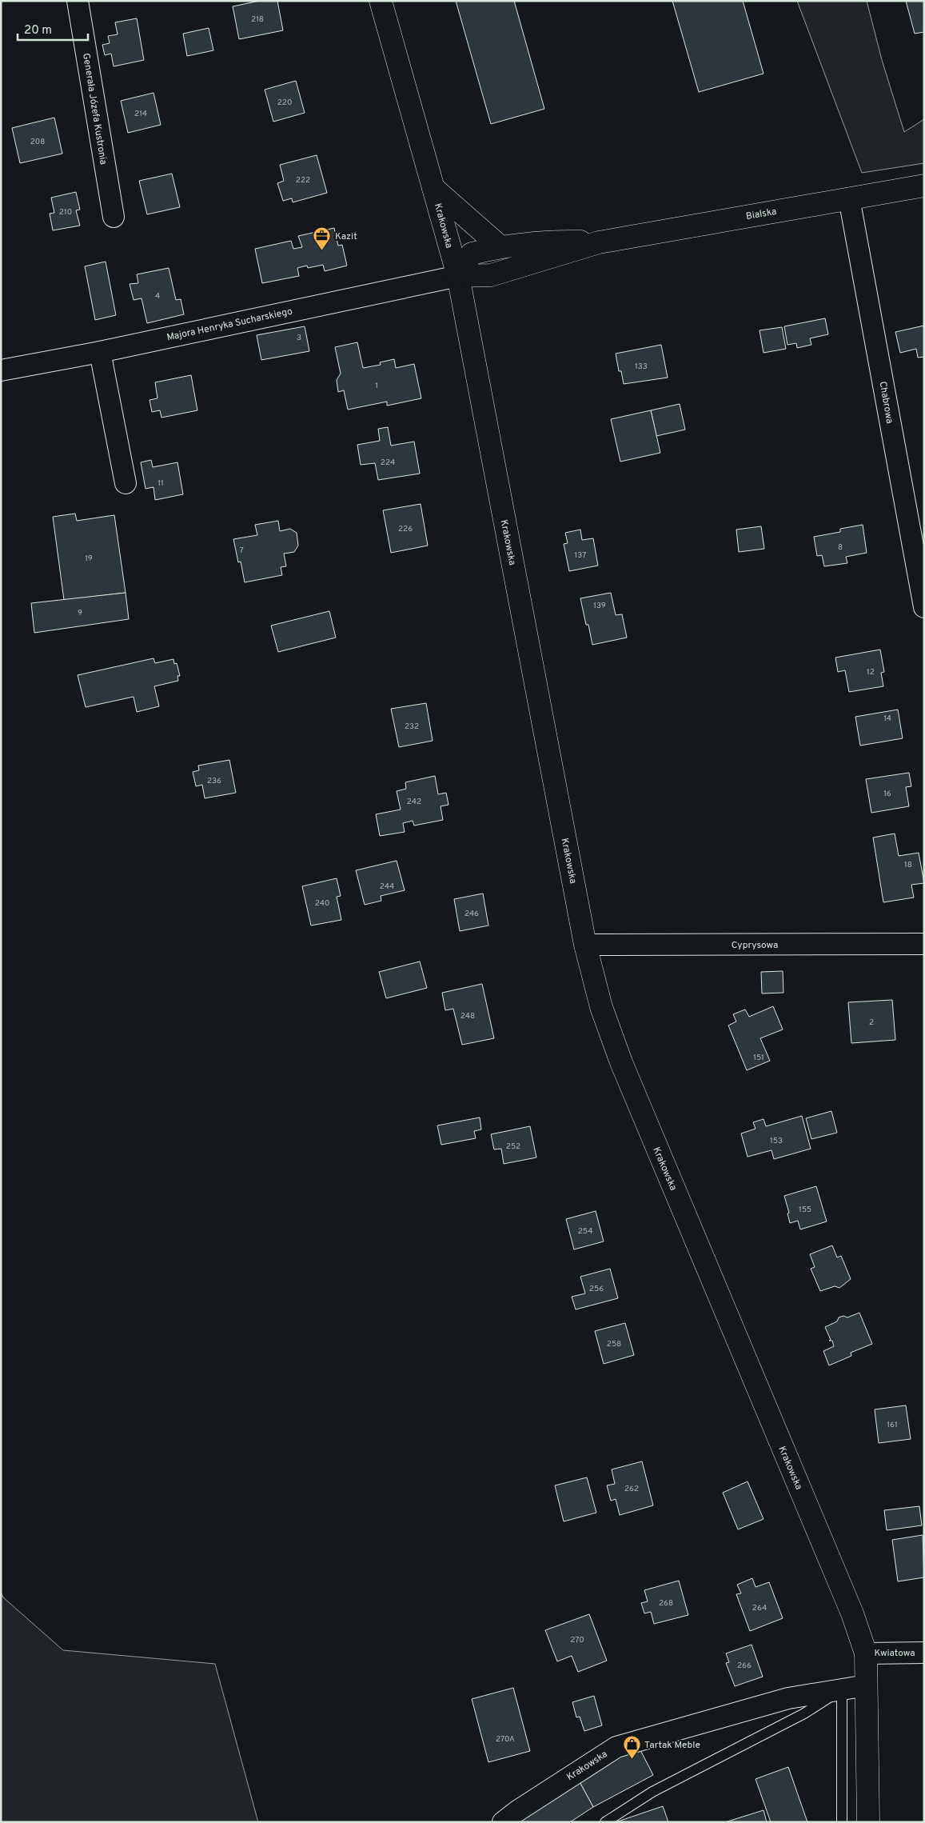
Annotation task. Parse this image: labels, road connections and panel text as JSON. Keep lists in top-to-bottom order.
{
  "streets": {
    "street": [
      "Generała Józefa Kustronia",
      "Bialska",
      "Krakowska",
      "Majora Henryka Sucharskiego",
      "Chabrowa",
      "Cyprysowa",
      "Kwiatowa"
    ]
  },
  "crossings": [
    ["Bialska", "Krakowska"],
    ["Bialska", "Majora Henryka Sucharskiego"],
    ["Bialska", "Chabrowa"],
    ["Krakowska", "Majora Henryka Sucharskiego"],
    ["Krakowska", "Cyprysowa"],
    ["Krakowska", "Kwiatowa"]
  ],
  "places": {
    "office": ["Kazit"],
    "shop": ["Tartak Meble"]
  },
  "house_numbers": [
    "218",
    "220",
    "214",
    "208",
    "222",
    "210",
    "4",
    "3",
    "133",
    "1",
    "224",
    "11",
    "226",
    "8",
    "7",
    "137",
    "19",
    "139",
    "9",
    "12",
    "14",
    "232",
    "236",
    "16",
    "242",
    "18",
    "244",
    "240",
    "246",
    "248",
    "2",
    "151",
    "153",
    "252",
    "155",
    "254",
    "256",
    "258",
    "161",
    "262",
    "268",
    "264",
    "270",
    "266",
    "270A"
  ],
  "scale_bar": "20 m"
}
